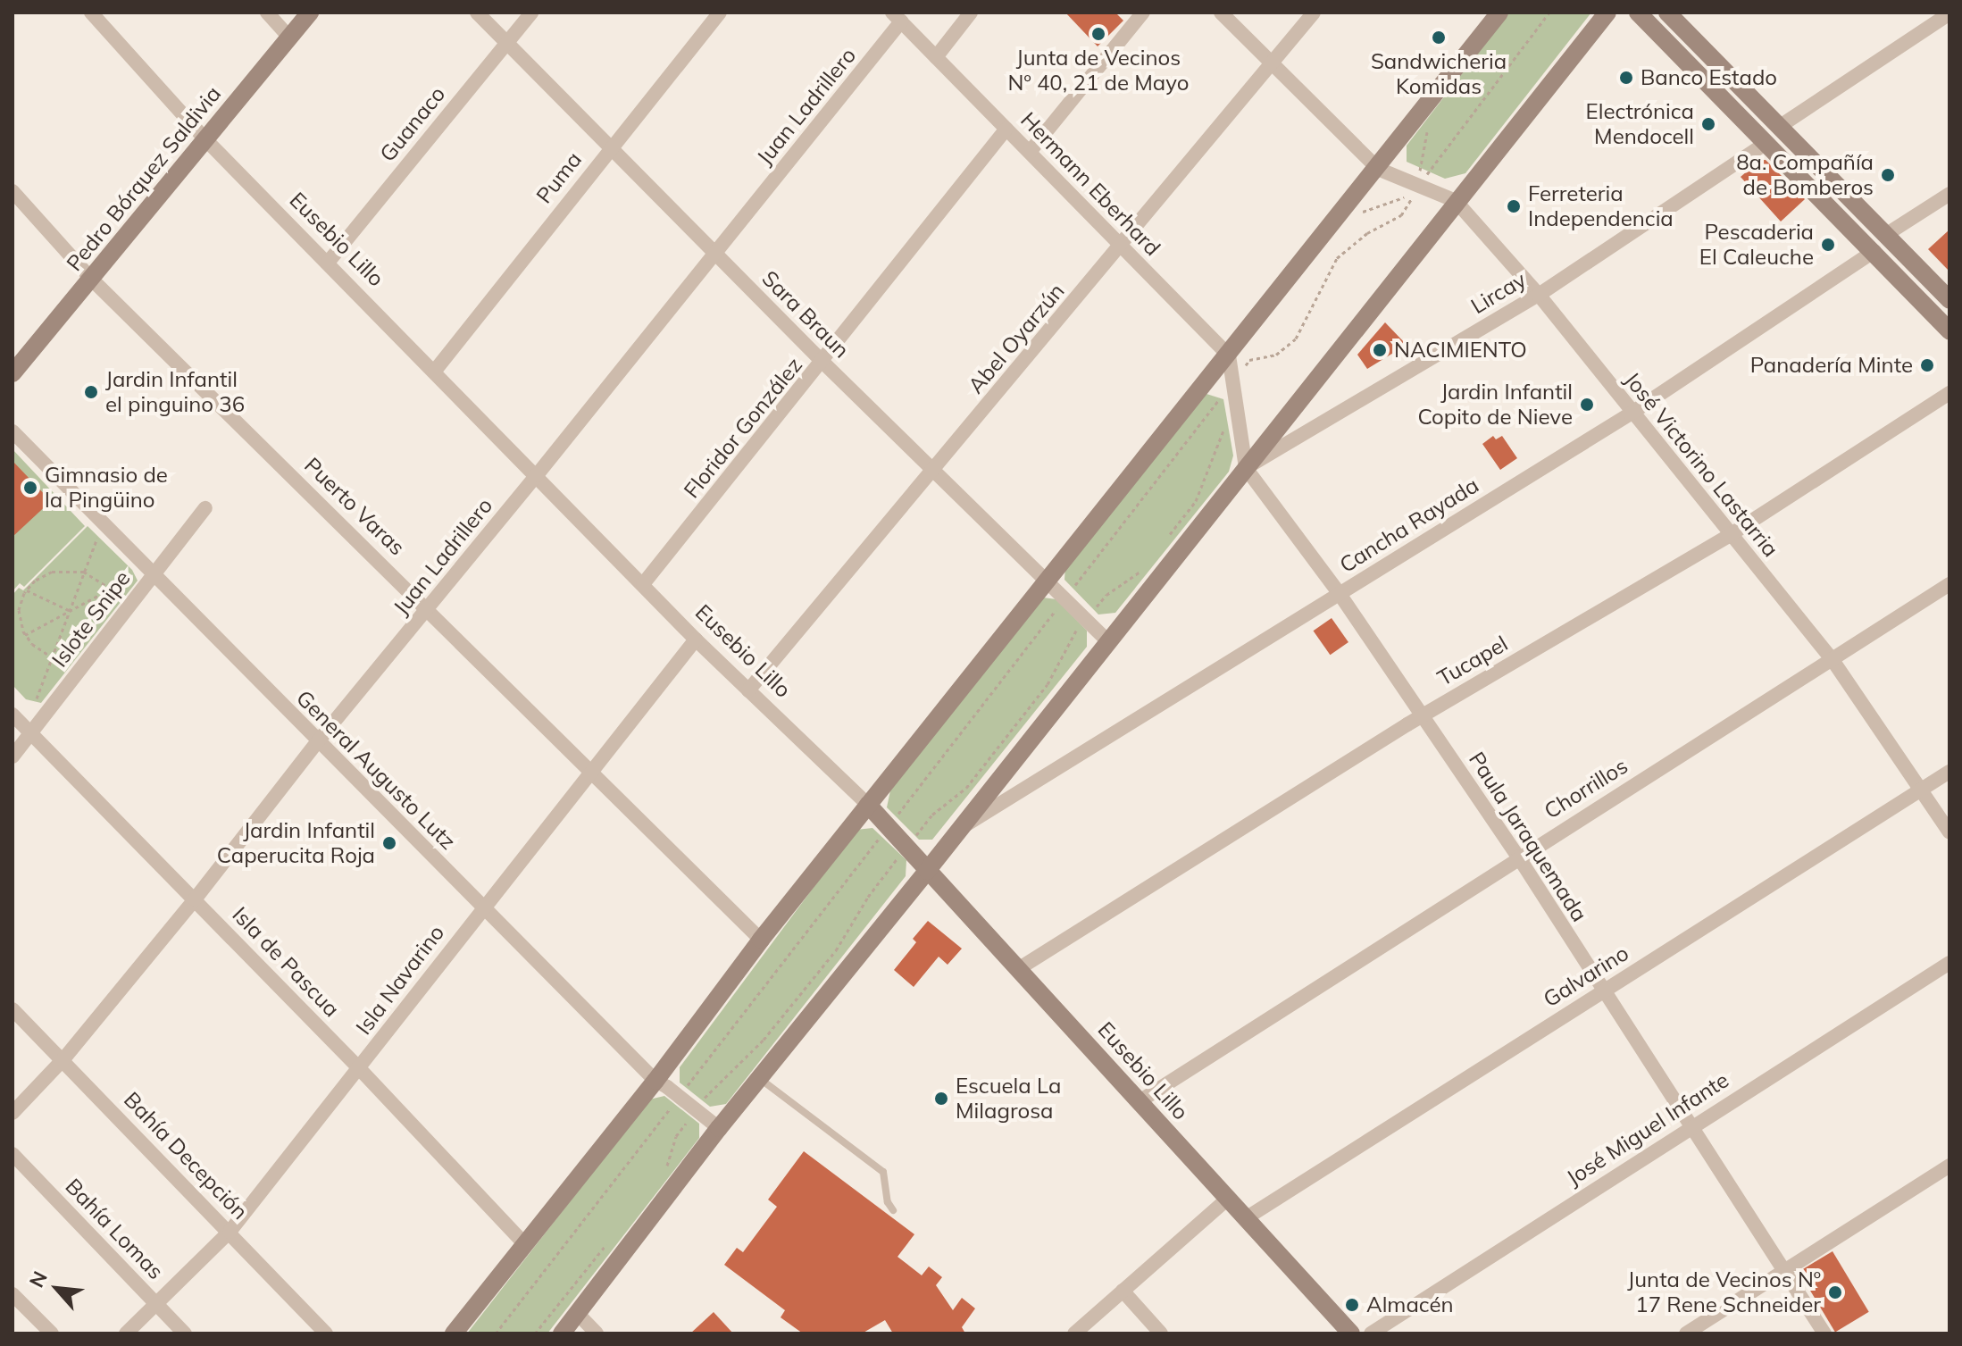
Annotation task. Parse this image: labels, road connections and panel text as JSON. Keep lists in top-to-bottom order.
{
  "streets": {
    "main road": ["Pedro Bórquez Saldivia", "Eusebio Lillo"],
    "street": [
      "Juan Ladrillero",
      "Guanaco",
      "Puma",
      "Hermann Eberhard",
      "Lircay",
      "Sara Braun",
      "Abel Oyarzún",
      "Floridor González",
      "José Victorino Lastarria",
      "Puerto Varas",
      "Cancha Rayada",
      "Islote Snipe",
      "Tucapel",
      "General Augusto Lutz",
      "Chorrillos",
      "Paula Jaraquemada",
      "Isla de Pascua",
      "Galvarino",
      "Isla Navarino",
      "José Miguel Infante",
      "Bahía Decepción",
      "Bahía Lomas"
    ]
  },
  "crossings": [
    ["Juan Ladrillero", "Hermann Eberhard"],
    ["Juan Ladrillero", "Eusebio Lillo"],
    ["Juan Ladrillero", "Sara Braun"],
    ["Juan Ladrillero", "Puerto Varas"],
    ["Juan Ladrillero", "General Augusto Lutz"],
    ["Juan Ladrillero", "Isla de Pascua"],
    ["Juan Ladrillero", "Bahía Decepción"],
    ["Guanaco", "Eusebio Lillo"],
    ["Guanaco", "Sara Braun"],
    ["Puma", "Eusebio Lillo"],
    ["Puma", "Sara Braun"],
    ["Pedro Bórquez Saldivia", "Eusebio Lillo"],
    ["Pedro Bórquez Saldivia", "Puerto Varas"],
    ["Hermann Eberhard", "Abel Oyarzún"],
    ["Hermann Eberhard", "Floridor González"],
    ["Hermann Eberhard", "Paula Jaraquemada"],
    ["Eusebio Lillo", "Abel Oyarzún"],
    ["Eusebio Lillo", "Floridor González"],
    ["Eusebio Lillo", "Tucapel"],
    ["Eusebio Lillo", "Chorrillos"],
    ["Eusebio Lillo", "Galvarino"],
    ["Eusebio Lillo", "Isla Navarino"],
    ["Lircay", "José Victorino Lastarria"],
    ["Lircay", "Paula Jaraquemada"],
    ["Sara Braun", "Abel Oyarzún"],
    ["Sara Braun", "Floridor González"],
    ["José Victorino Lastarria", "Cancha Rayada"],
    ["José Victorino Lastarria", "Tucapel"],
    ["José Victorino Lastarria", "Chorrillos"],
    ["José Victorino Lastarria", "Galvarino"],
    ["Puerto Varas", "Isla Navarino"],
    ["Cancha Rayada", "Paula Jaraquemada"],
    ["Islote Snipe", "General Augusto Lutz"],
    ["Islote Snipe", "Isla de Pascua"],
    ["Tucapel", "Paula Jaraquemada"],
    ["General Augusto Lutz", "Isla Navarino"],
    ["Chorrillos", "Paula Jaraquemada"],
    ["Paula Jaraquemada", "Galvarino"],
    ["Paula Jaraquemada", "José Miguel Infante"],
    ["Isla de Pascua", "Isla Navarino"],
    ["Isla Navarino", "Bahía Decepción"],
    ["Isla Navarino", "Bahía Lomas"]
  ],
  "places": [
    "Junta de Vecinos Nº 40, 21 de Mayo",
    "Sandwicheria Komidas",
    "Banco Estado",
    "Electrónica Mendocell",
    "8a. Compañía de Bomberos",
    "Ferreteria Independencia",
    "Pescaderia El Caleuche",
    "NACIMIENTO",
    "Panadería Minte",
    "Jardin Infantil el pinguino 36",
    "Jardin Infantil Copito de Nieve",
    "Gimnasio de la Pingüino",
    "Jardin Infantil Caperucita Roja",
    "Escuela La Milagrosa",
    "Junta de Vecinos Nº 17 Rene Schneider",
    "Almacén"
  ],
  "north": "top left"
}
